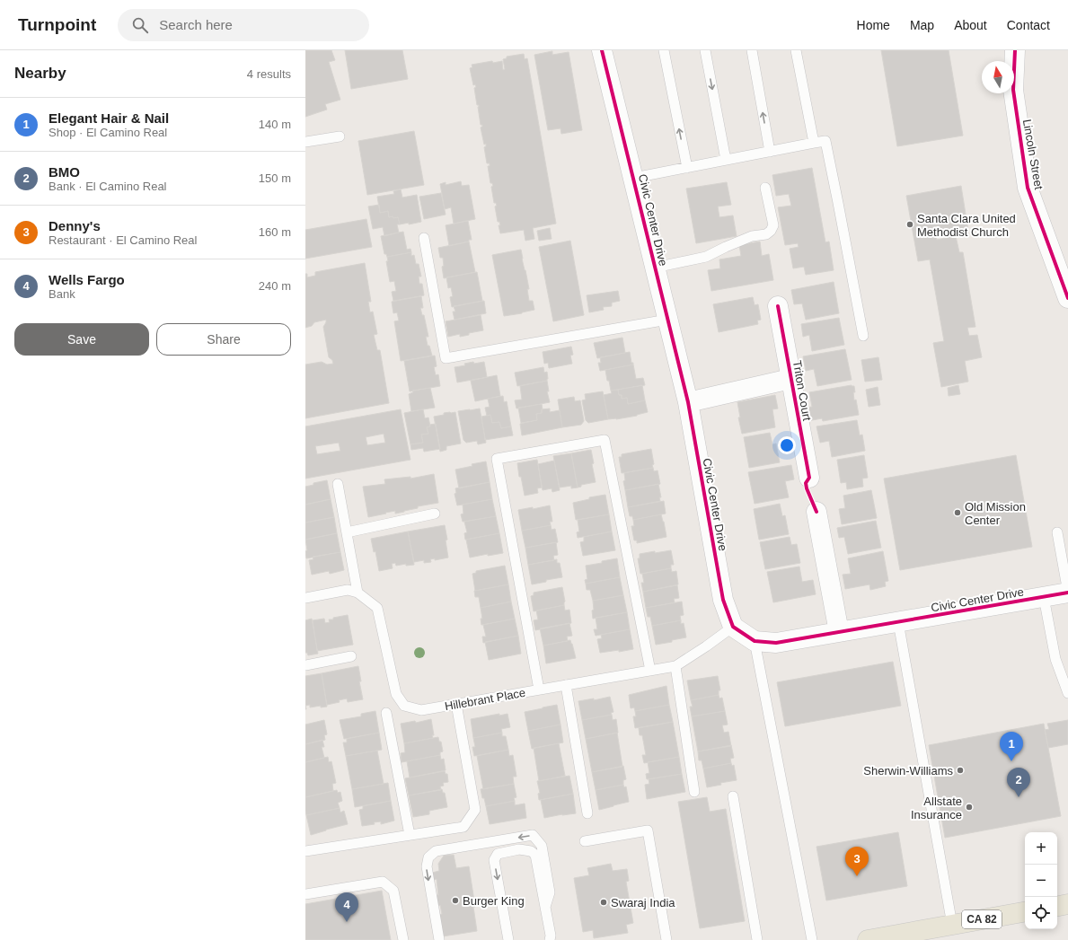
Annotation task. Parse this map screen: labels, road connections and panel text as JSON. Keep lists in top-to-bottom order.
{
  "streets": {
    "main road": ["CA 82"],
    "street": ["Lincoln Street", "Civic Center Drive", "Triton Court"],
    "lane": ["Hillebrant Place"]
  },
  "crossings": [
    ["Civic Center Drive", "Triton Court"],
    ["Civic Center Drive", "Hillebrant Place"]
  ],
  "places": [
    "Santa Clara United Methodist Church",
    "Old Mission Center",
    "Sherwin-Williams",
    "Allstate Insurance",
    "Burger King",
    "Swaraj India"
  ],
  "north": "top",
  "page": {
    "header": "Turnpoint",
    "search": "Search here",
    "nav": [
      "Home",
      "Map",
      "About",
      "Contact"
    ],
    "heading": ["Nearby", "4 results"],
    "list": [
      {
        "mark": "1",
        "name": "Elegant Hair & Nail",
        "note": "Shop · El Camino Real",
        "value": "140 m"
      },
      {
        "mark": "2",
        "name": "BMO",
        "note": "Bank · El Camino Real",
        "value": "150 m"
      },
      {
        "mark": "3",
        "name": "Denny's",
        "note": "Restaurant · El Camino Real",
        "value": "160 m"
      },
      {
        "mark": "4",
        "name": "Wells Fargo",
        "note": "Bank",
        "value": "240 m"
      }
    ],
    "buttons": ["Save", "Share"],
    "pins": [
      "1",
      "2",
      "3",
      "4"
    ],
    "map_buttons": ["+", "−"]
  }
}
